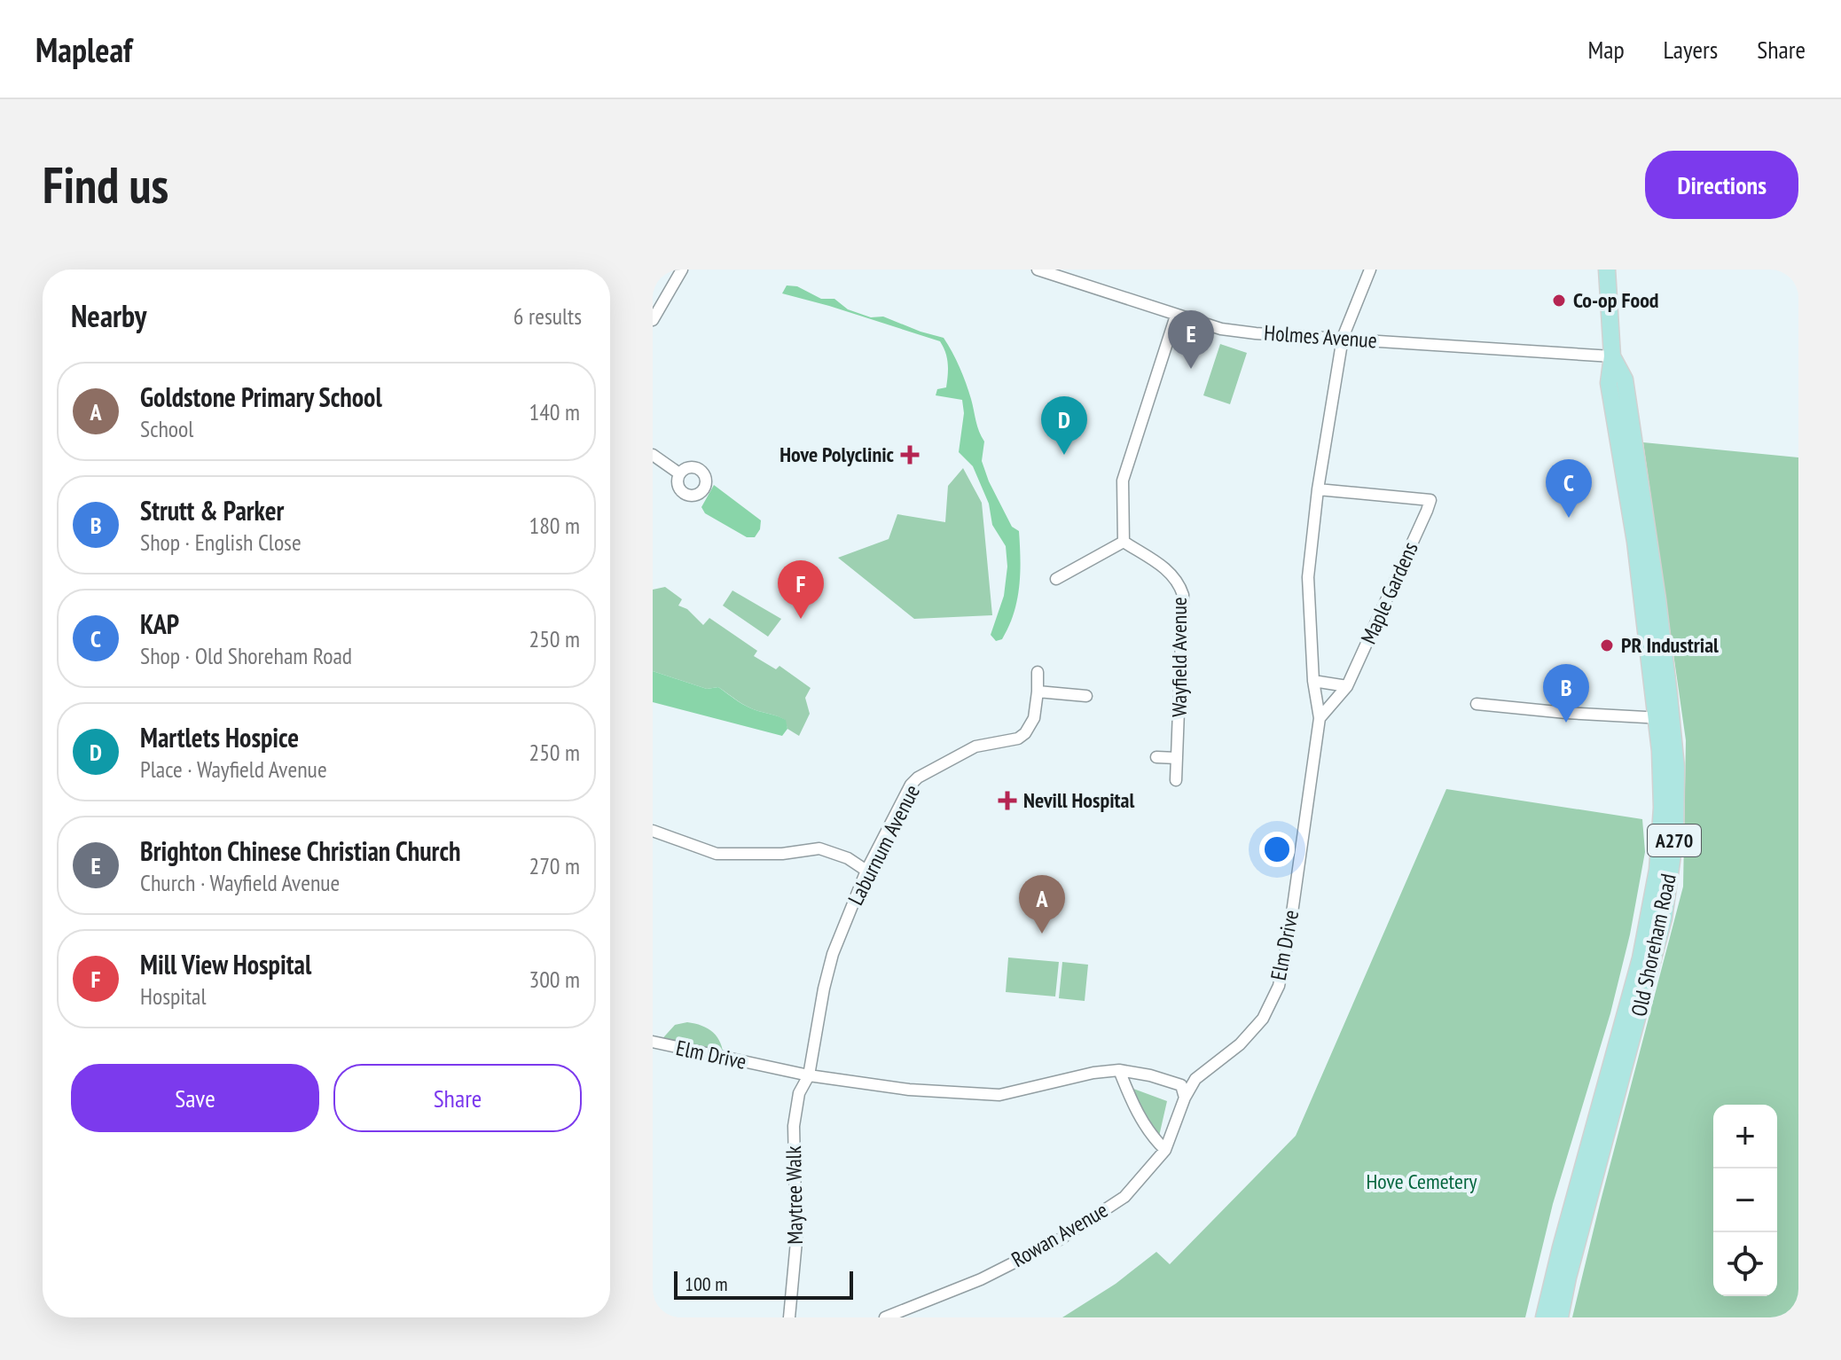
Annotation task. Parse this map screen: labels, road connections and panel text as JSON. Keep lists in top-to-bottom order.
{
  "streets": {
    "main road": ["A270", "Old Shoreham Road"],
    "street": [
      "Holmes Avenue",
      "Maple Gardens",
      "Wayfield Avenue",
      "Laburnum Avenue",
      "Elm Drive",
      "Maytree Walk",
      "Rowan Avenue"
    ]
  },
  "crossings": [
    ["Holmes Avenue", "Elm Drive"],
    ["Holmes Avenue", "Old Shoreham Road"],
    ["Maple Gardens", "Elm Drive"],
    ["Laburnum Avenue", "Elm Drive"],
    ["Laburnum Avenue", "Maytree Walk"],
    ["Elm Drive", "Maytree Walk"],
    ["Elm Drive", "Rowan Avenue"]
  ],
  "parks": ["Hove Cemetery"],
  "places": {
    "other": ["Co-op Food", "PR Industrial"],
    "health": ["Hove Polyclinic", "Nevill Hospital"]
  },
  "scale_bar": "100 m",
  "page": {
    "header": "Mapleaf",
    "nav": ["Map", "Layers", "Share"],
    "buttons": [
      "Directions",
      ["Save", "Share"]
    ],
    "title": "Find us",
    "heading": ["Nearby", "6 results"],
    "pins": [
      "E",
      "D",
      "C",
      "F",
      "B",
      "A"
    ],
    "list": [
      {
        "mark": "A",
        "name": "Goldstone Primary School",
        "note": "School",
        "value": "140 m"
      },
      {
        "mark": "B",
        "name": "Strutt & Parker",
        "note": "Shop · English Close",
        "value": "180 m"
      },
      {
        "mark": "C",
        "name": "KAP",
        "note": "Shop · Old Shoreham Road",
        "value": "250 m"
      },
      {
        "mark": "D",
        "name": "Martlets Hospice",
        "note": "Place · Wayfield Avenue",
        "value": "250 m"
      },
      {
        "mark": "E",
        "name": "Brighton Chinese Christian Church",
        "note": "Church · Wayfield Avenue",
        "value": "270 m"
      },
      {
        "mark": "F",
        "name": "Mill View Hospital",
        "note": "Hospital",
        "value": "300 m"
      }
    ],
    "map_buttons": ["+", "−"],
    "scale": "100 m"
  }
}
